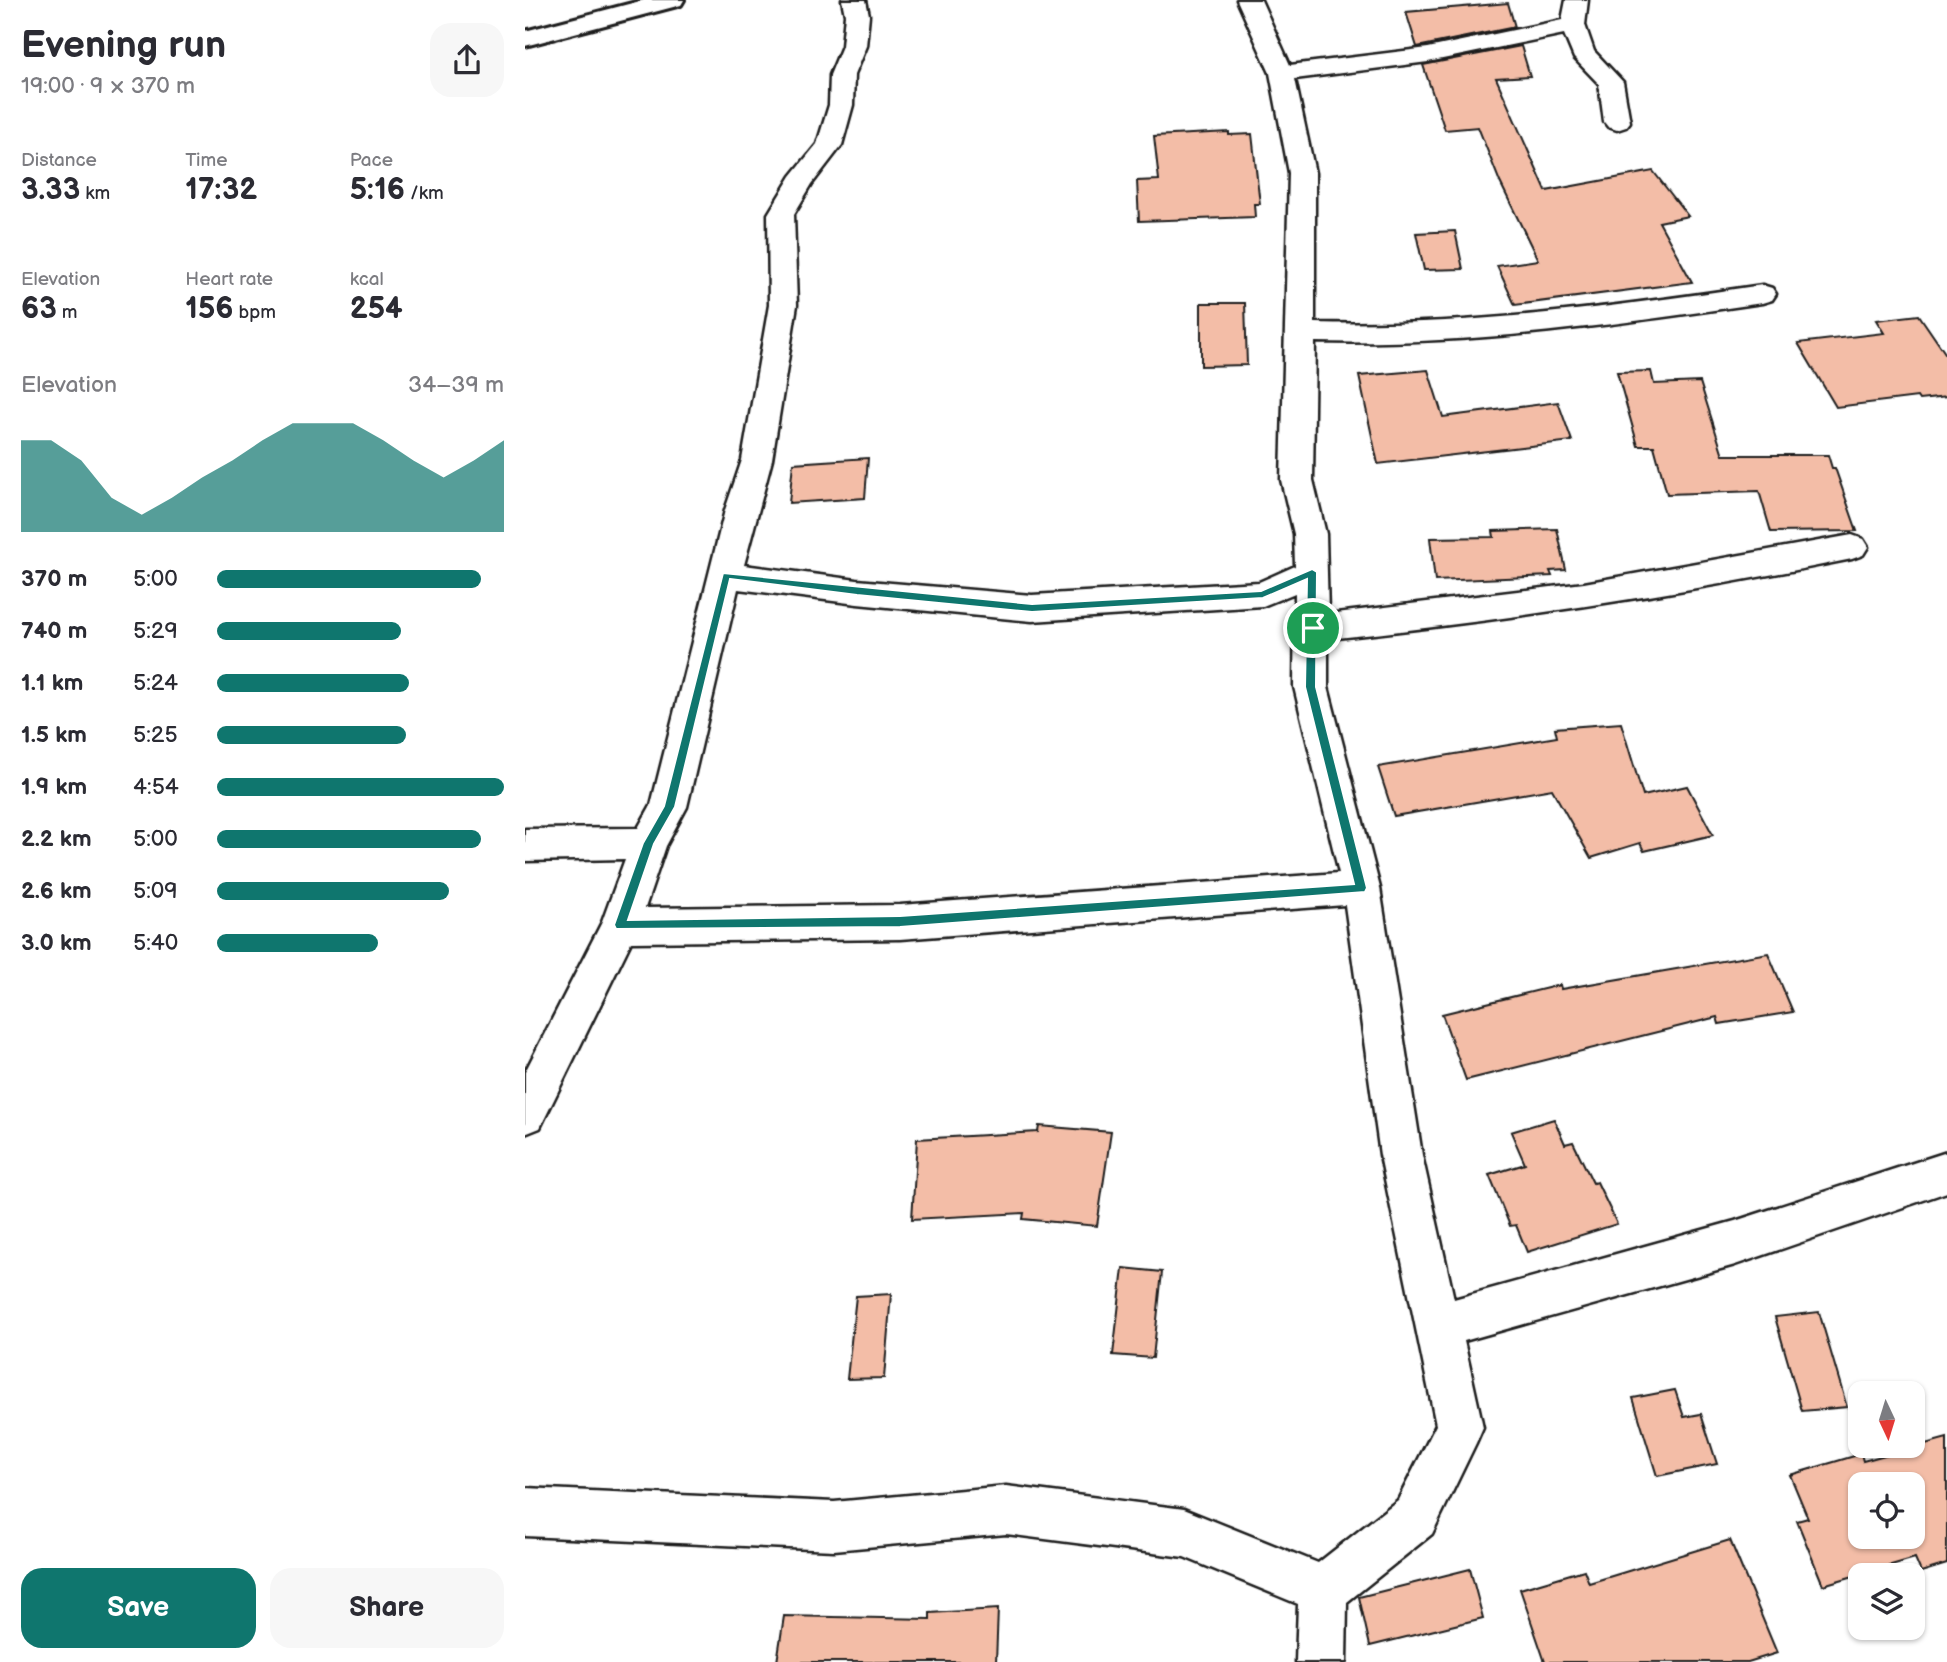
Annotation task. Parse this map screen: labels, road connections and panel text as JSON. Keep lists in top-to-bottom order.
{
  "north": "bottom",
  "page": {
    "heading": ["Evening run", "19:00 · 9 × 370 m"],
    "stats": [
      ["Distance", "3.33 km"],
      ["Time", "17:32"],
      ["Pace", "5:16 /km"],
      ["Elevation", "63 m"],
      ["Heart rate", "156 bpm"],
      ["kcal", "254"]
    ],
    "chart": ["Elevation", "34–39 m"],
    "list": [
      {
        "name": "370 m",
        "note": "5:00"
      },
      {
        "name": "740 m",
        "note": "5:29"
      },
      {
        "name": "1.1 km",
        "note": "5:24"
      },
      {
        "name": "1.5 km",
        "note": "5:25"
      },
      {
        "name": "1.9 km",
        "note": "4:54"
      },
      {
        "name": "2.2 km",
        "note": "5:00"
      },
      {
        "name": "2.6 km",
        "note": "5:09"
      },
      {
        "name": "3.0 km",
        "note": "5:40"
      }
    ],
    "buttons": ["Save", "Share"]
  }
}
